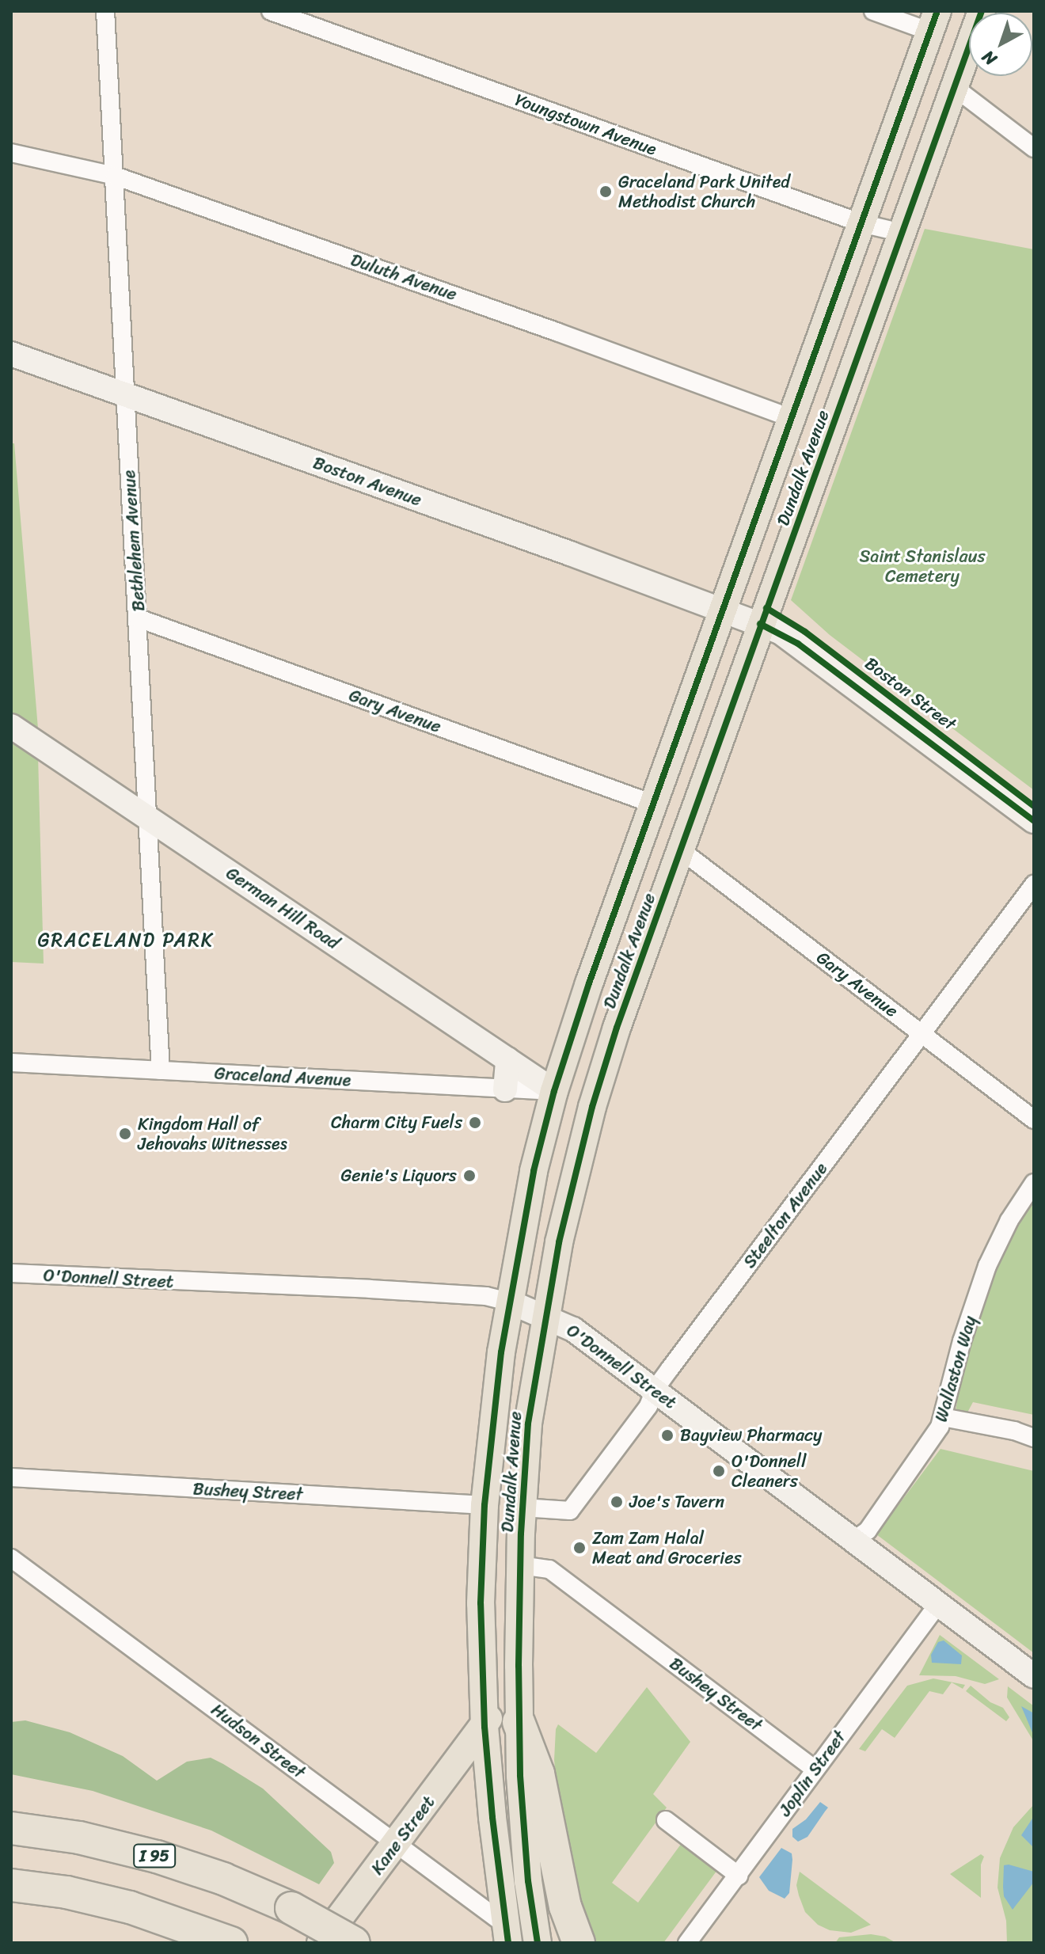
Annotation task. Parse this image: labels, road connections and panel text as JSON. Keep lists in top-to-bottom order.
{
  "streets": {
    "highway": ["I 95"],
    "main road": ["Dundalk Avenue", "Kane Street"],
    "street": [
      "Youngstown Avenue",
      "Duluth Avenue",
      "Boston Avenue",
      "Bethlehem Avenue",
      "Boston Street",
      "Gary Avenue",
      "German Hill Road",
      "Graceland Avenue",
      "Steelton Avenue",
      "O'Donnell Street",
      "Wallaston Way",
      "Bushey Street",
      "Hudson Street",
      "Joplin Street"
    ]
  },
  "crossings": [
    ["Youngstown Avenue", "Dundalk Avenue"],
    ["Duluth Avenue", "Dundalk Avenue"],
    ["Duluth Avenue", "Bethlehem Avenue"],
    ["Dundalk Avenue", "Boston Avenue"],
    ["Dundalk Avenue", "Boston Street"],
    ["Dundalk Avenue", "Gary Avenue"],
    ["Dundalk Avenue", "German Hill Road"],
    ["Dundalk Avenue", "Graceland Avenue"],
    ["Dundalk Avenue", "Steelton Avenue"],
    ["Dundalk Avenue", "O'Donnell Street"],
    ["Dundalk Avenue", "Bushey Street"],
    ["Dundalk Avenue", "Hudson Street"],
    ["Dundalk Avenue", "Kane Street"],
    ["Boston Avenue", "Bethlehem Avenue"],
    ["Boston Avenue", "Boston Street"],
    ["Bethlehem Avenue", "Gary Avenue"],
    ["Bethlehem Avenue", "German Hill Road"],
    ["Bethlehem Avenue", "Graceland Avenue"],
    ["Gary Avenue", "Steelton Avenue"],
    ["German Hill Road", "Graceland Avenue"],
    ["Steelton Avenue", "O'Donnell Street"],
    ["O'Donnell Street", "Wallaston Way"],
    ["O'Donnell Street", "Joplin Street"],
    ["Bushey Street", "Joplin Street"],
    ["Hudson Street", "Kane Street"]
  ],
  "districts": ["GRACELAND PARK"],
  "parks": ["Saint Stanislaus Cemetery"],
  "places": [
    "Graceland Park United Methodist Church",
    "Charm City Fuels",
    "Kingdom Hall of Jehovahs Witnesses",
    "Genie's Liquors",
    "Bayview Pharmacy",
    "O'Donnell Cleaners",
    "Joe's Tavern",
    "Zam Zam Halal Meat and Groceries"
  ],
  "north": "bottom left"
}
